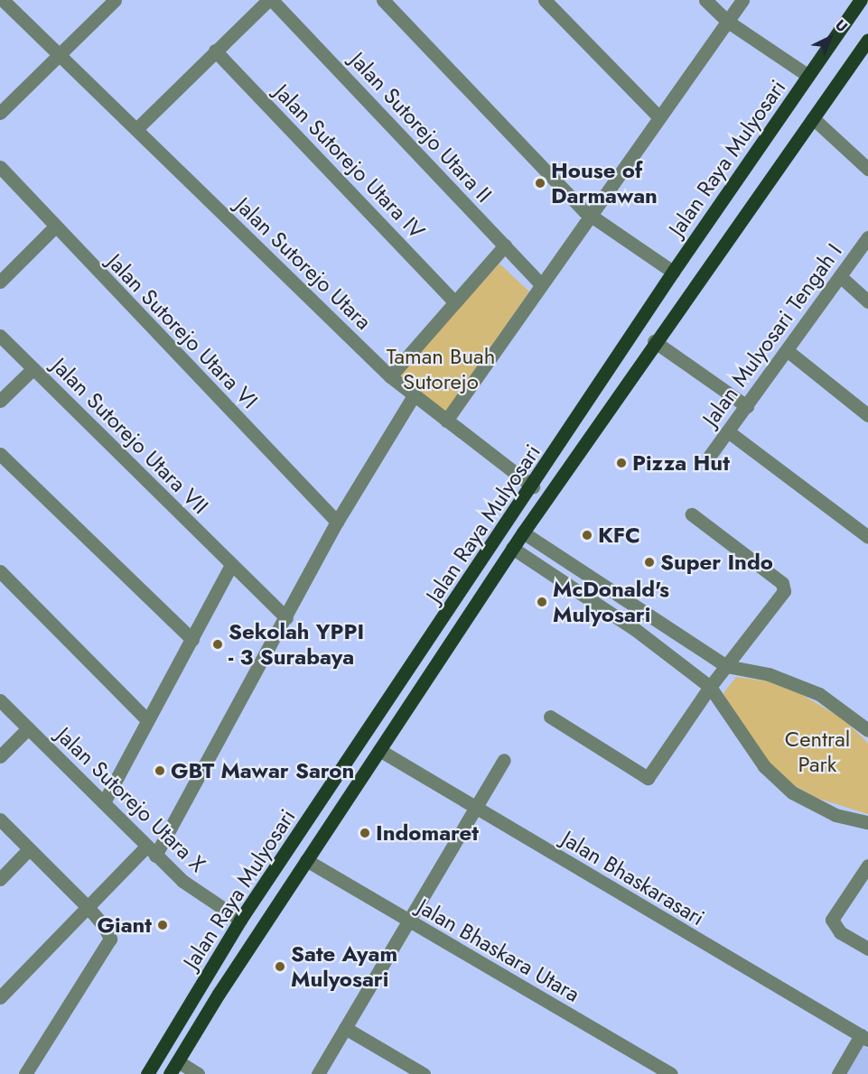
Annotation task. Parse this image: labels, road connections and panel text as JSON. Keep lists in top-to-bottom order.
{
  "streets": {
    "main road": ["Jalan Raya Mulyosari"],
    "street": [
      "Jalan Sutorejo Utara II",
      "Jalan Sutorejo Utara IV",
      "Jalan Sutorejo Utara",
      "Jalan Sutorejo Utara VI",
      "Jalan Mulyosari Tengah I",
      "Jalan Sutorejo Utara VII",
      "Jalan Sutorejo Utara X",
      "Jalan Bhaskarasari",
      "Jalan Bhaskara Utara"
    ]
  },
  "crossings": [
    ["Jalan Raya Mulyosari", "Jalan Sutorejo Utara"],
    ["Jalan Raya Mulyosari", "Jalan Sutorejo Utara X"],
    ["Jalan Raya Mulyosari", "Jalan Bhaskarasari"],
    ["Jalan Raya Mulyosari", "Jalan Bhaskara Utara"]
  ],
  "parks": ["Taman Buah Sutorejo", "Central Park"],
  "places": [
    "House of Darmawan",
    "Pizza Hut",
    "KFC",
    "Super Indo",
    "McDonald's Mulyosari",
    "Sekolah YPPI - 3 Surabaya",
    "GBT Mawar Saron",
    "Indomaret",
    "Giant",
    "Sate Ayam Mulyosari"
  ],
  "north": "top right"
}
